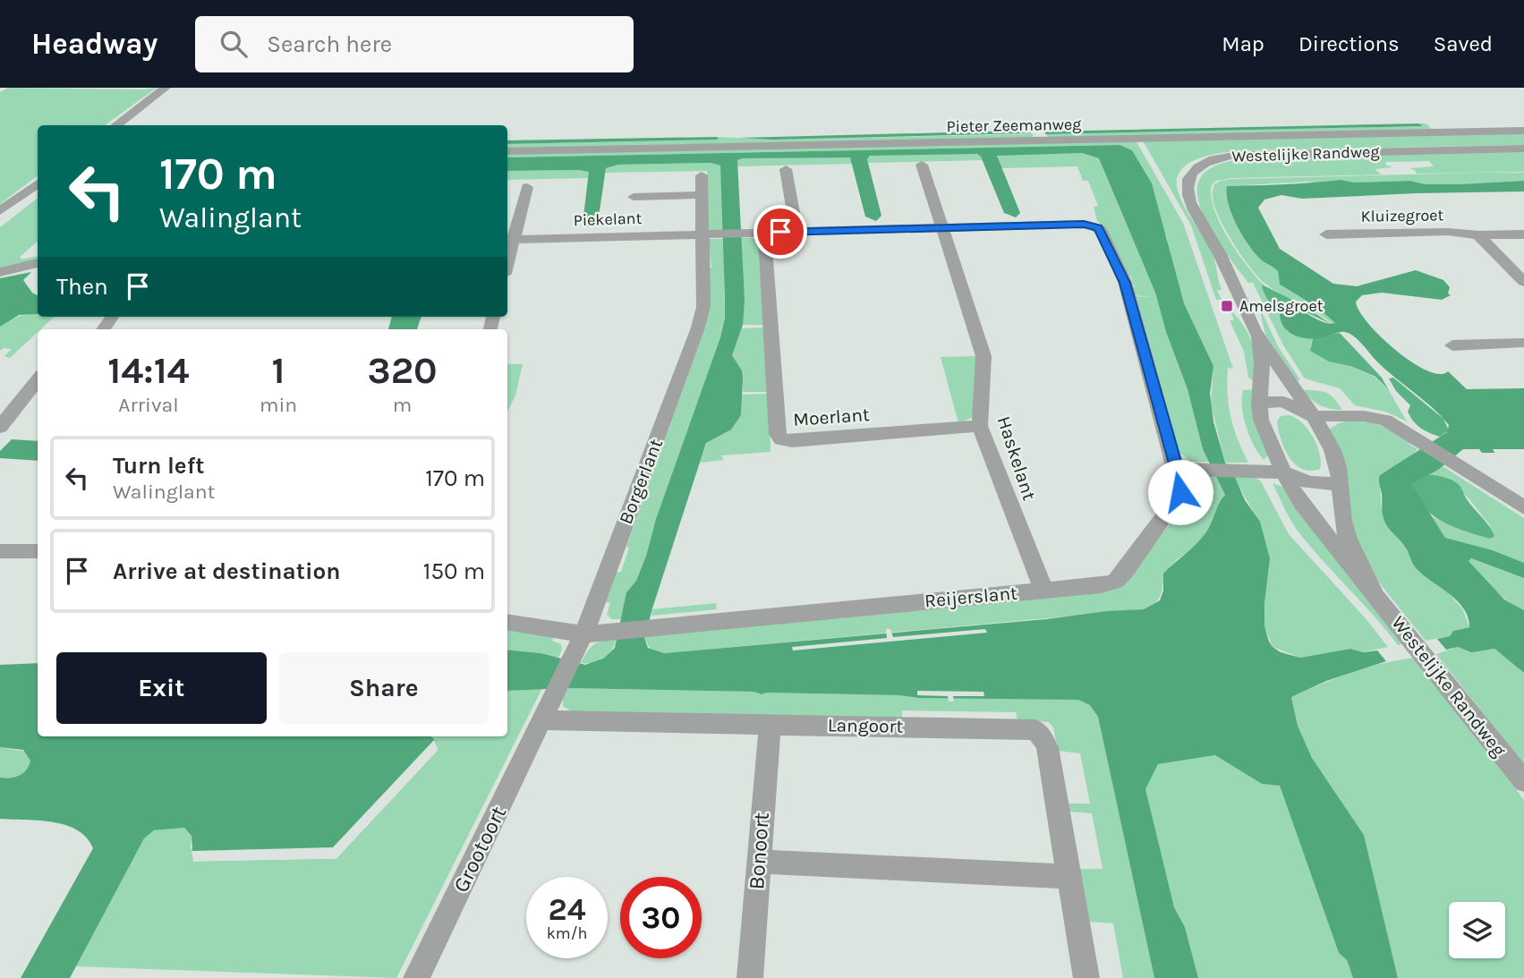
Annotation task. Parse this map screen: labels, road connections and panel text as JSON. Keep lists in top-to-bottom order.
{
  "streets": {
    "street": [
      "Pieter Zeemanweg",
      "Westelijke Randweg",
      "Kluizegroet",
      "Piekelant",
      "Moerlant",
      "Haskelant",
      "Borgerlant",
      "Reijerslant",
      "Langoort",
      "Grootoort",
      "Bonoort"
    ]
  },
  "crossings": [
    ["Piekelant", "Moerlant"],
    ["Piekelant", "Haskelant"],
    ["Piekelant", "Borgerlant"],
    ["Piekelant", "Reijerslant"],
    ["Moerlant", "Haskelant"],
    ["Haskelant", "Reijerslant"],
    ["Borgerlant", "Reijerslant"],
    ["Borgerlant", "Langoort"],
    ["Borgerlant", "Grootoort"],
    ["Langoort", "Grootoort"],
    ["Langoort", "Bonoort"]
  ],
  "places": {
    "transit": ["Amelsgroet"]
  },
  "page": {
    "header": "Headway",
    "search": "Search here",
    "nav": ["Map", "Directions", "Saved"],
    "turn": ["170 m", "Walinglant"],
    "then": "Then",
    "eta": [
      "14:14",
      "Arrival",
      "1",
      "min",
      "320",
      "m"
    ],
    "list": [
      {
        "name": "Turn left",
        "note": "Walinglant",
        "value": "170 m"
      },
      {
        "name": "Arrive at destination",
        "value": "150 m"
      }
    ],
    "buttons": ["Exit", "Share"],
    "speed": "24 km/h",
    "limit": "30"
  }
}
